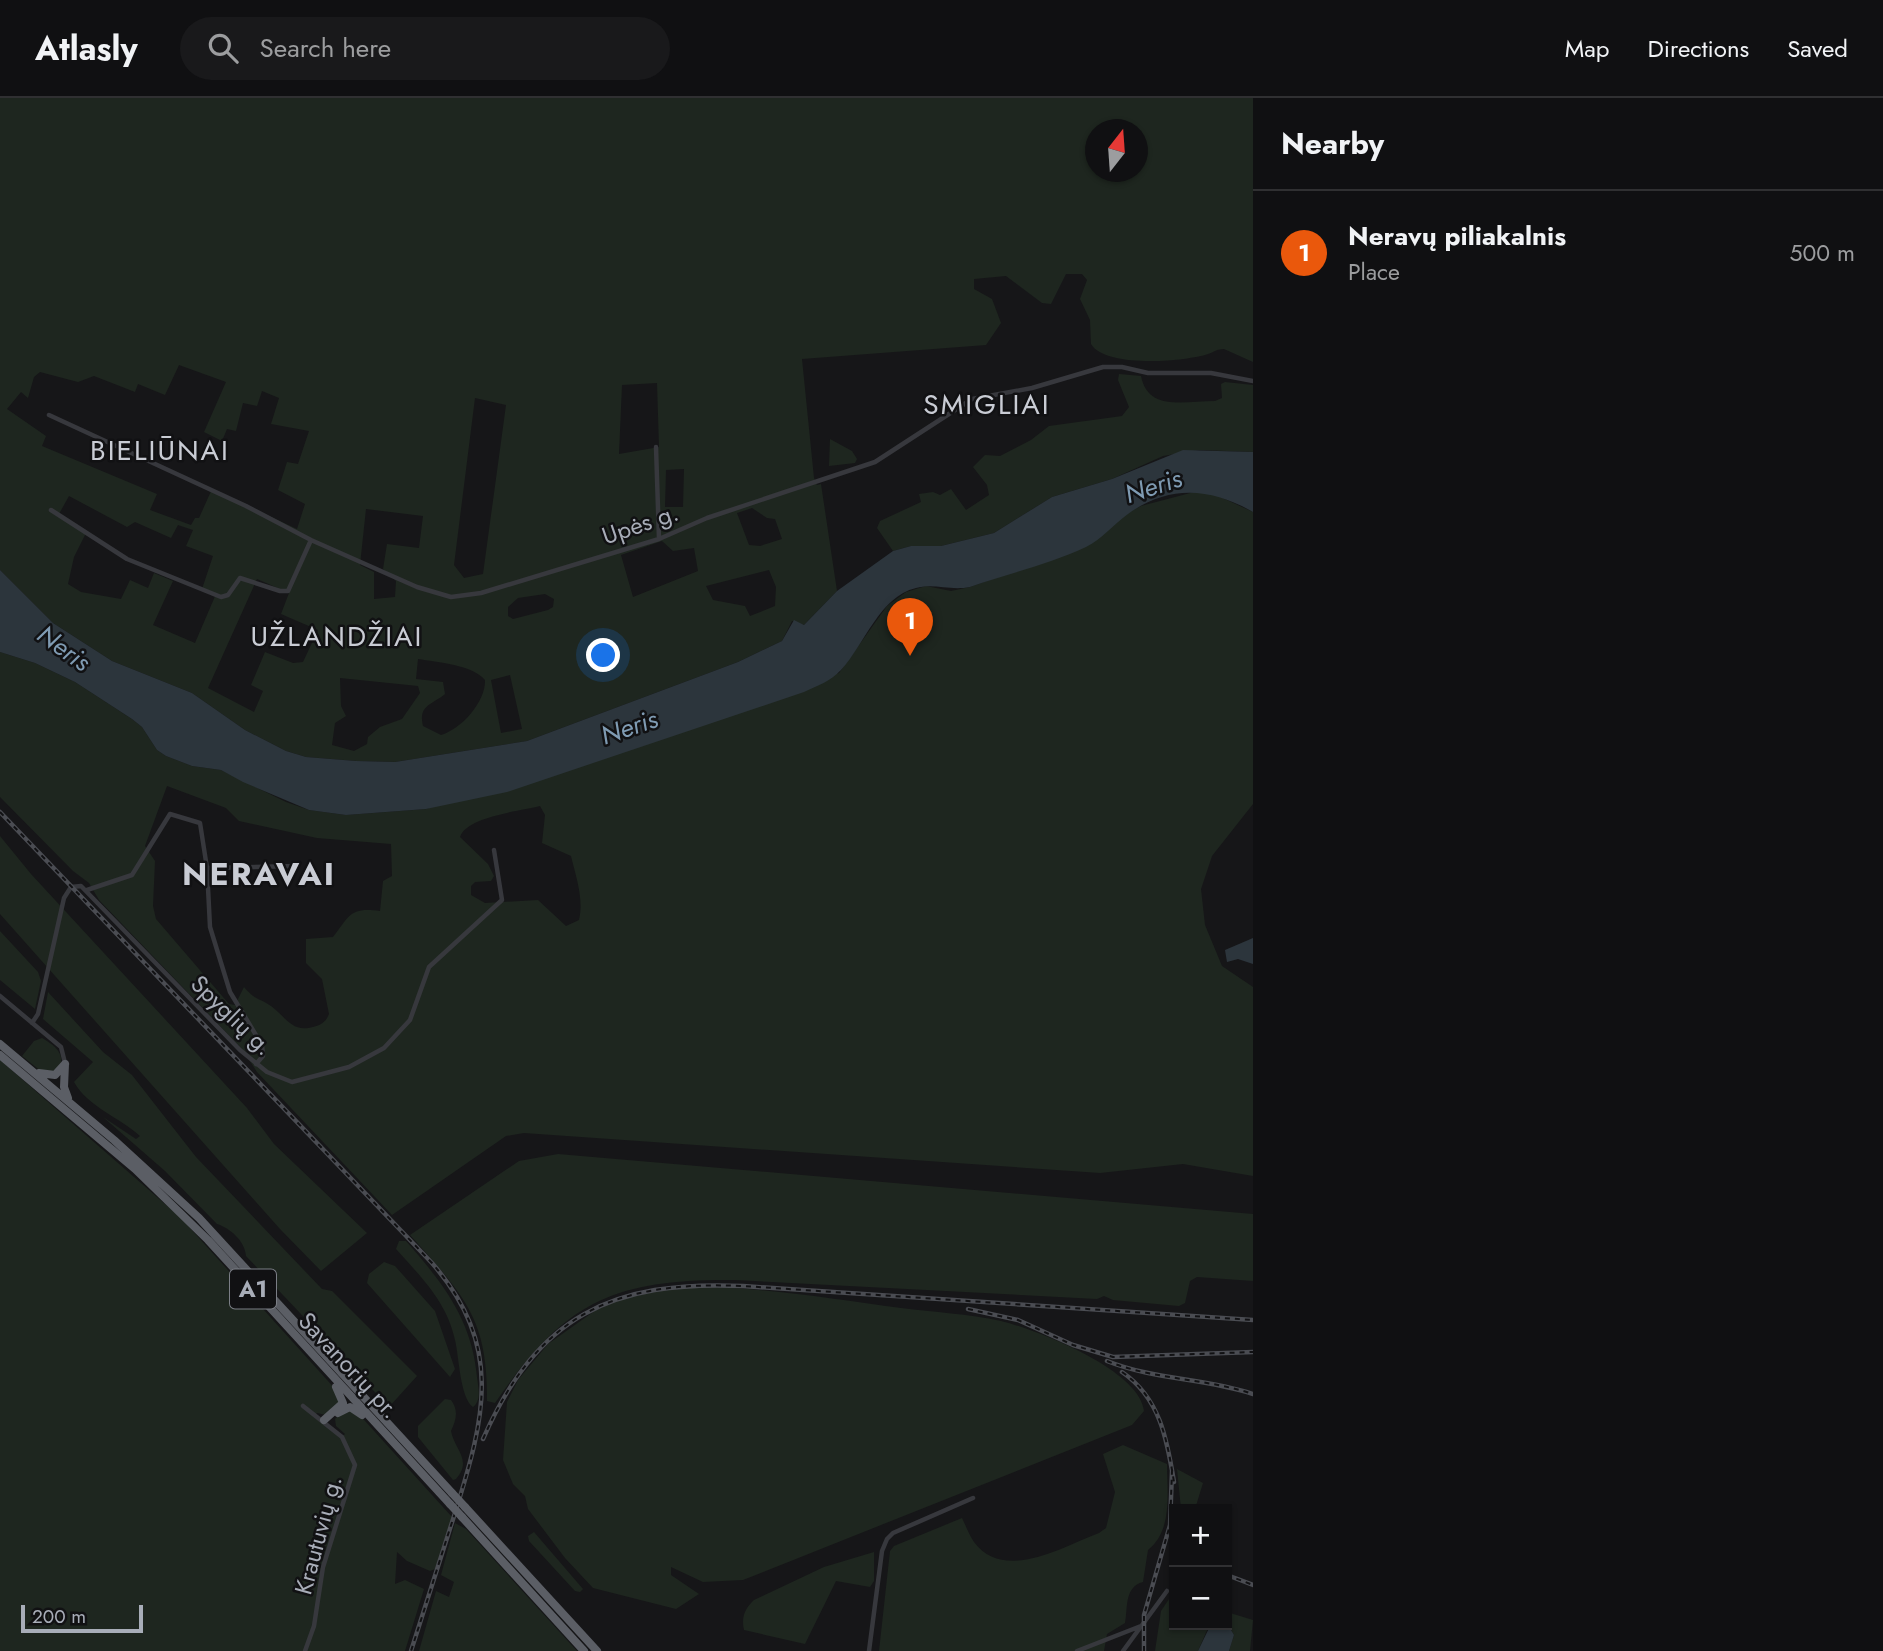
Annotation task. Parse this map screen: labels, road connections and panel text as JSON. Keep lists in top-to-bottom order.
{
  "streets": {
    "highway": ["A1", "Savanorių pr."],
    "street": ["Upės g.", "Spyglių g.", "Krautuvių g."]
  },
  "crossings": [
    ["A1", "Savanorių pr."]
  ],
  "districts": [
    "SMIGLIAI",
    "BIELIŪNAI",
    "UŽLANDŽIAI",
    "NERAVAI"
  ],
  "water": ["Neris"],
  "scale_bar": "200 m",
  "north": "top",
  "page": {
    "header": "Atlasly",
    "search": "Search here",
    "nav": ["Map", "Directions", "Saved"],
    "heading": "Nearby",
    "list": [
      {
        "mark": "1",
        "name": "Neravų piliakalnis",
        "note": "Place",
        "value": "500 m"
      }
    ],
    "pins": "1",
    "map_buttons": ["+", "−"],
    "scale": "200 m"
  }
}
